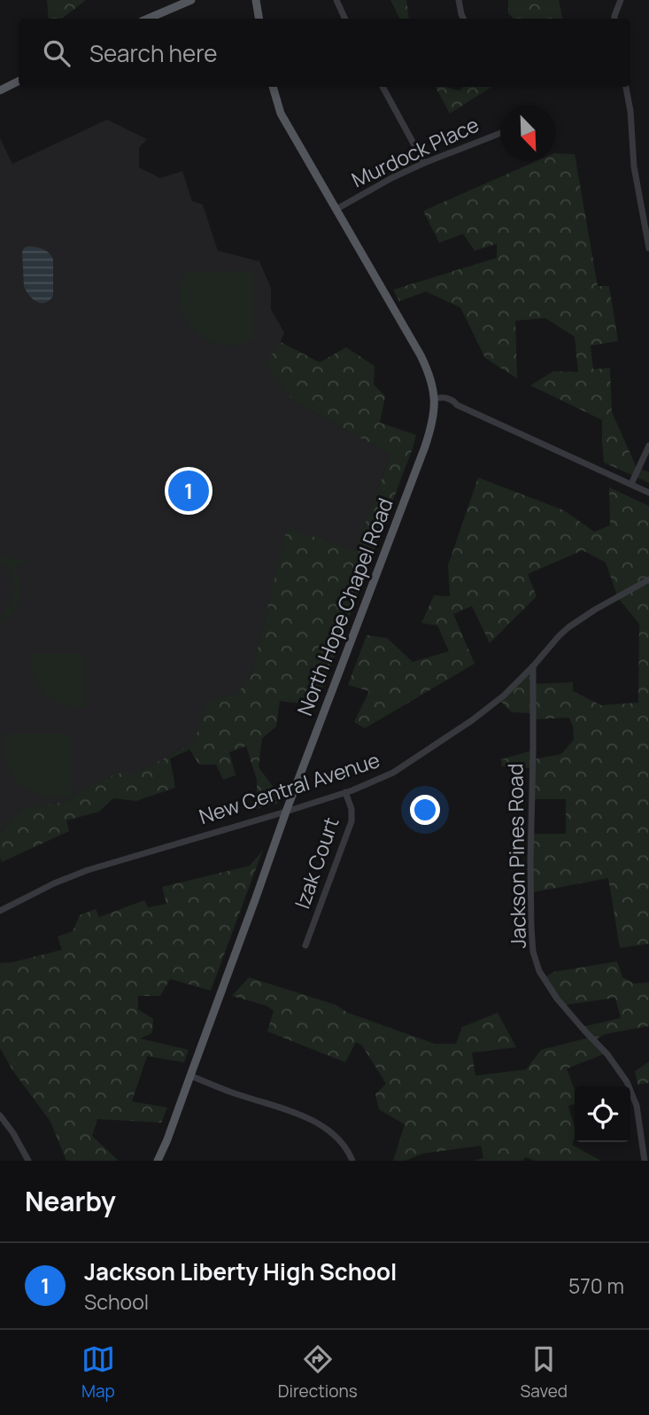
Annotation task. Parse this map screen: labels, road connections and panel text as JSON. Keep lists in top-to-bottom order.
{
  "streets": {
    "main road": ["North Hope Chapel Road"],
    "street": [
      "Murdock Place",
      "New Central Avenue",
      "Jackson Pines Road",
      "Izak Court"
    ]
  },
  "crossings": [
    ["Murdock Place", "North Hope Chapel Road"],
    ["North Hope Chapel Road", "New Central Avenue"],
    ["New Central Avenue", "Jackson Pines Road"],
    ["New Central Avenue", "Izak Court"]
  ],
  "north": "bottom right",
  "page": {
    "search": "Search here",
    "pins": "1",
    "heading": "Nearby",
    "list": [
      {
        "mark": "1",
        "name": "Jackson Liberty High School",
        "note": "School",
        "value": "570 m"
      }
    ],
    "nav": ["Map", "Directions", "Saved"]
  }
}
